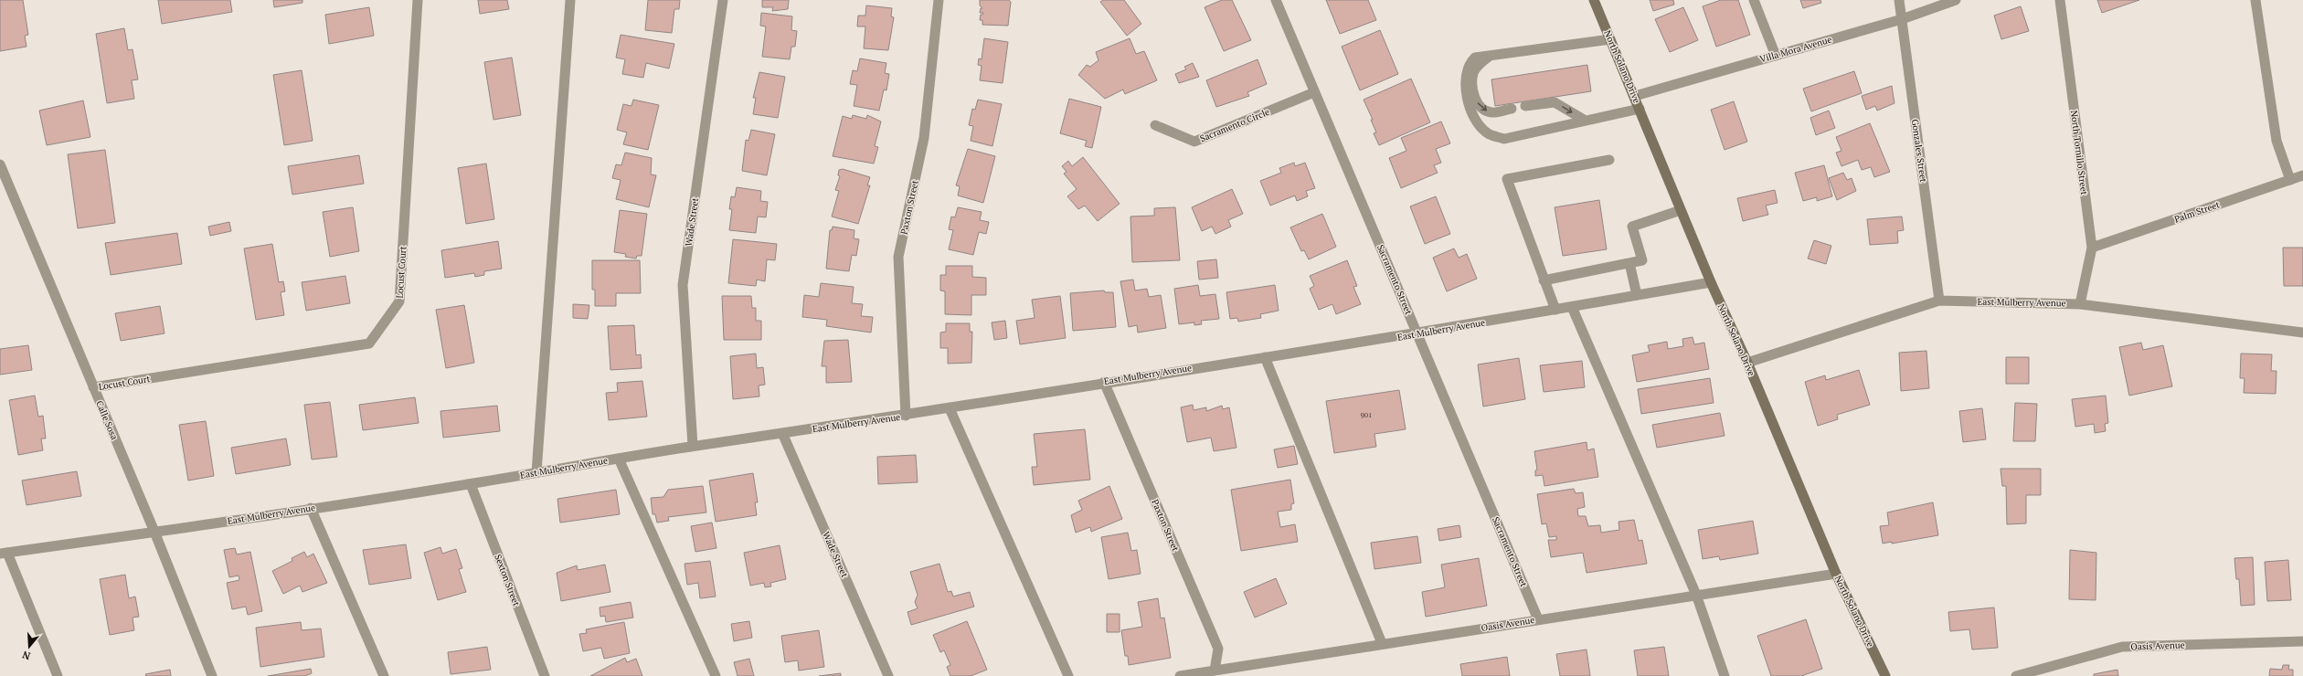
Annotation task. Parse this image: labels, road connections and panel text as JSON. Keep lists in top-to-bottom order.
{
  "streets": {
    "main road": ["North Solano Drive"],
    "street": [
      "Villa Mora Avenue",
      "Sacramento Circle",
      "Gonzales Street",
      "North Tornillo Street",
      "Paxton Street",
      "Palm Street",
      "Wade Street",
      "Locust Court",
      "Sacramento Street",
      "East Mulberry Avenue",
      "Calle Sosa",
      "Sexton Street",
      "Oasis Avenue"
    ]
  },
  "crossings": [
    ["Villa Mora Avenue", "North Solano Drive"],
    ["Villa Mora Avenue", "Gonzales Street"],
    ["North Solano Drive", "East Mulberry Avenue"],
    ["North Solano Drive", "Oasis Avenue"],
    ["Sacramento Circle", "Sacramento Street"],
    ["Gonzales Street", "East Mulberry Avenue"],
    ["North Tornillo Street", "Palm Street"],
    ["North Tornillo Street", "East Mulberry Avenue"],
    ["Paxton Street", "East Mulberry Avenue"],
    ["Paxton Street", "Oasis Avenue"],
    ["Wade Street", "East Mulberry Avenue"],
    ["Locust Court", "Calle Sosa"],
    ["Sacramento Street", "East Mulberry Avenue"],
    ["Sacramento Street", "Oasis Avenue"],
    ["East Mulberry Avenue", "Calle Sosa"],
    ["East Mulberry Avenue", "Sexton Street"]
  ],
  "house_numbers": ["901"],
  "north": "bottom"
}
